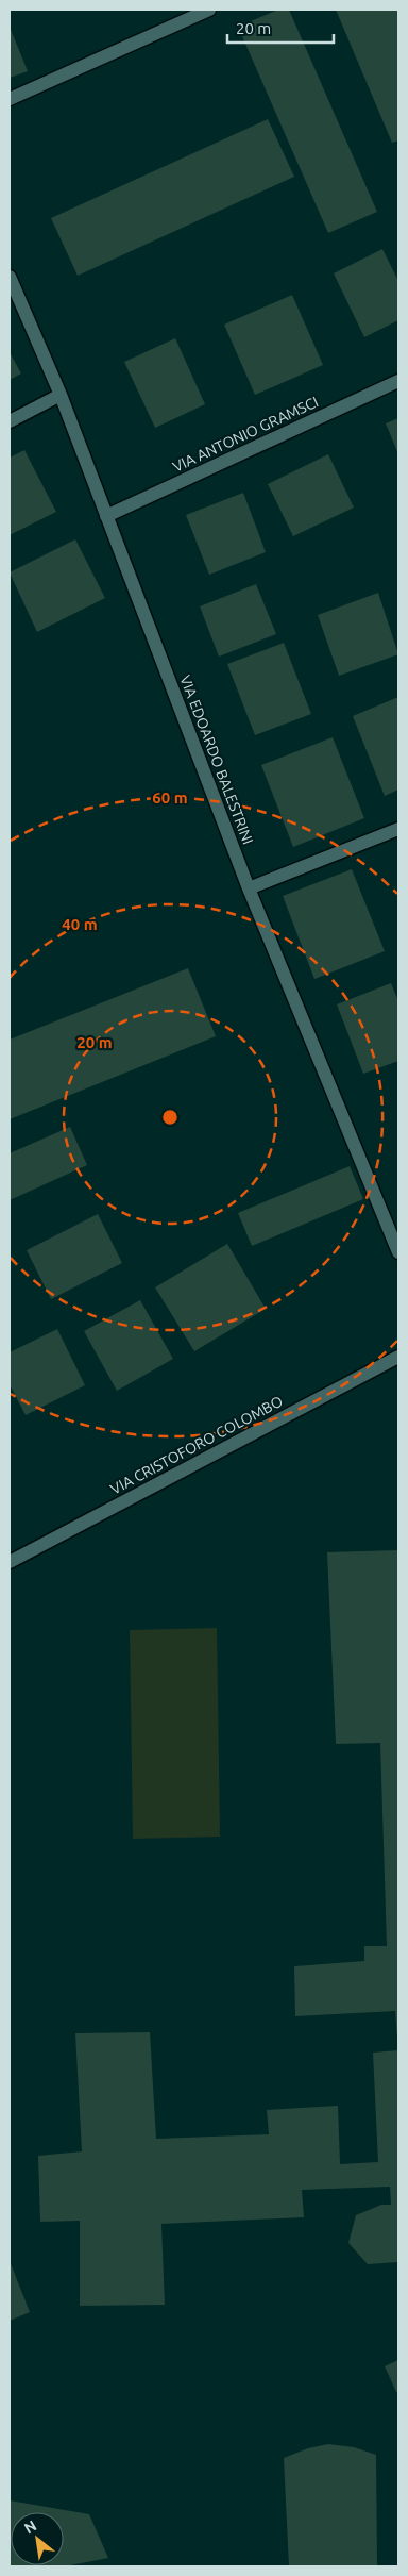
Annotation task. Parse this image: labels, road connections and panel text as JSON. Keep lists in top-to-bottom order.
{
  "streets": {
    "street": ["VIA ANTONIO GRAMSCI", "VIA EDOARDO BALESTRINI", "VIA CRISTOFORO COLOMBO"]
  },
  "crossings": [
    ["VIA ANTONIO GRAMSCI", "VIA EDOARDO BALESTRINI"]
  ],
  "scale_bar": "20 m",
  "north": "top left",
  "rings": ["60 m", "40 m", "20 m"]
}
